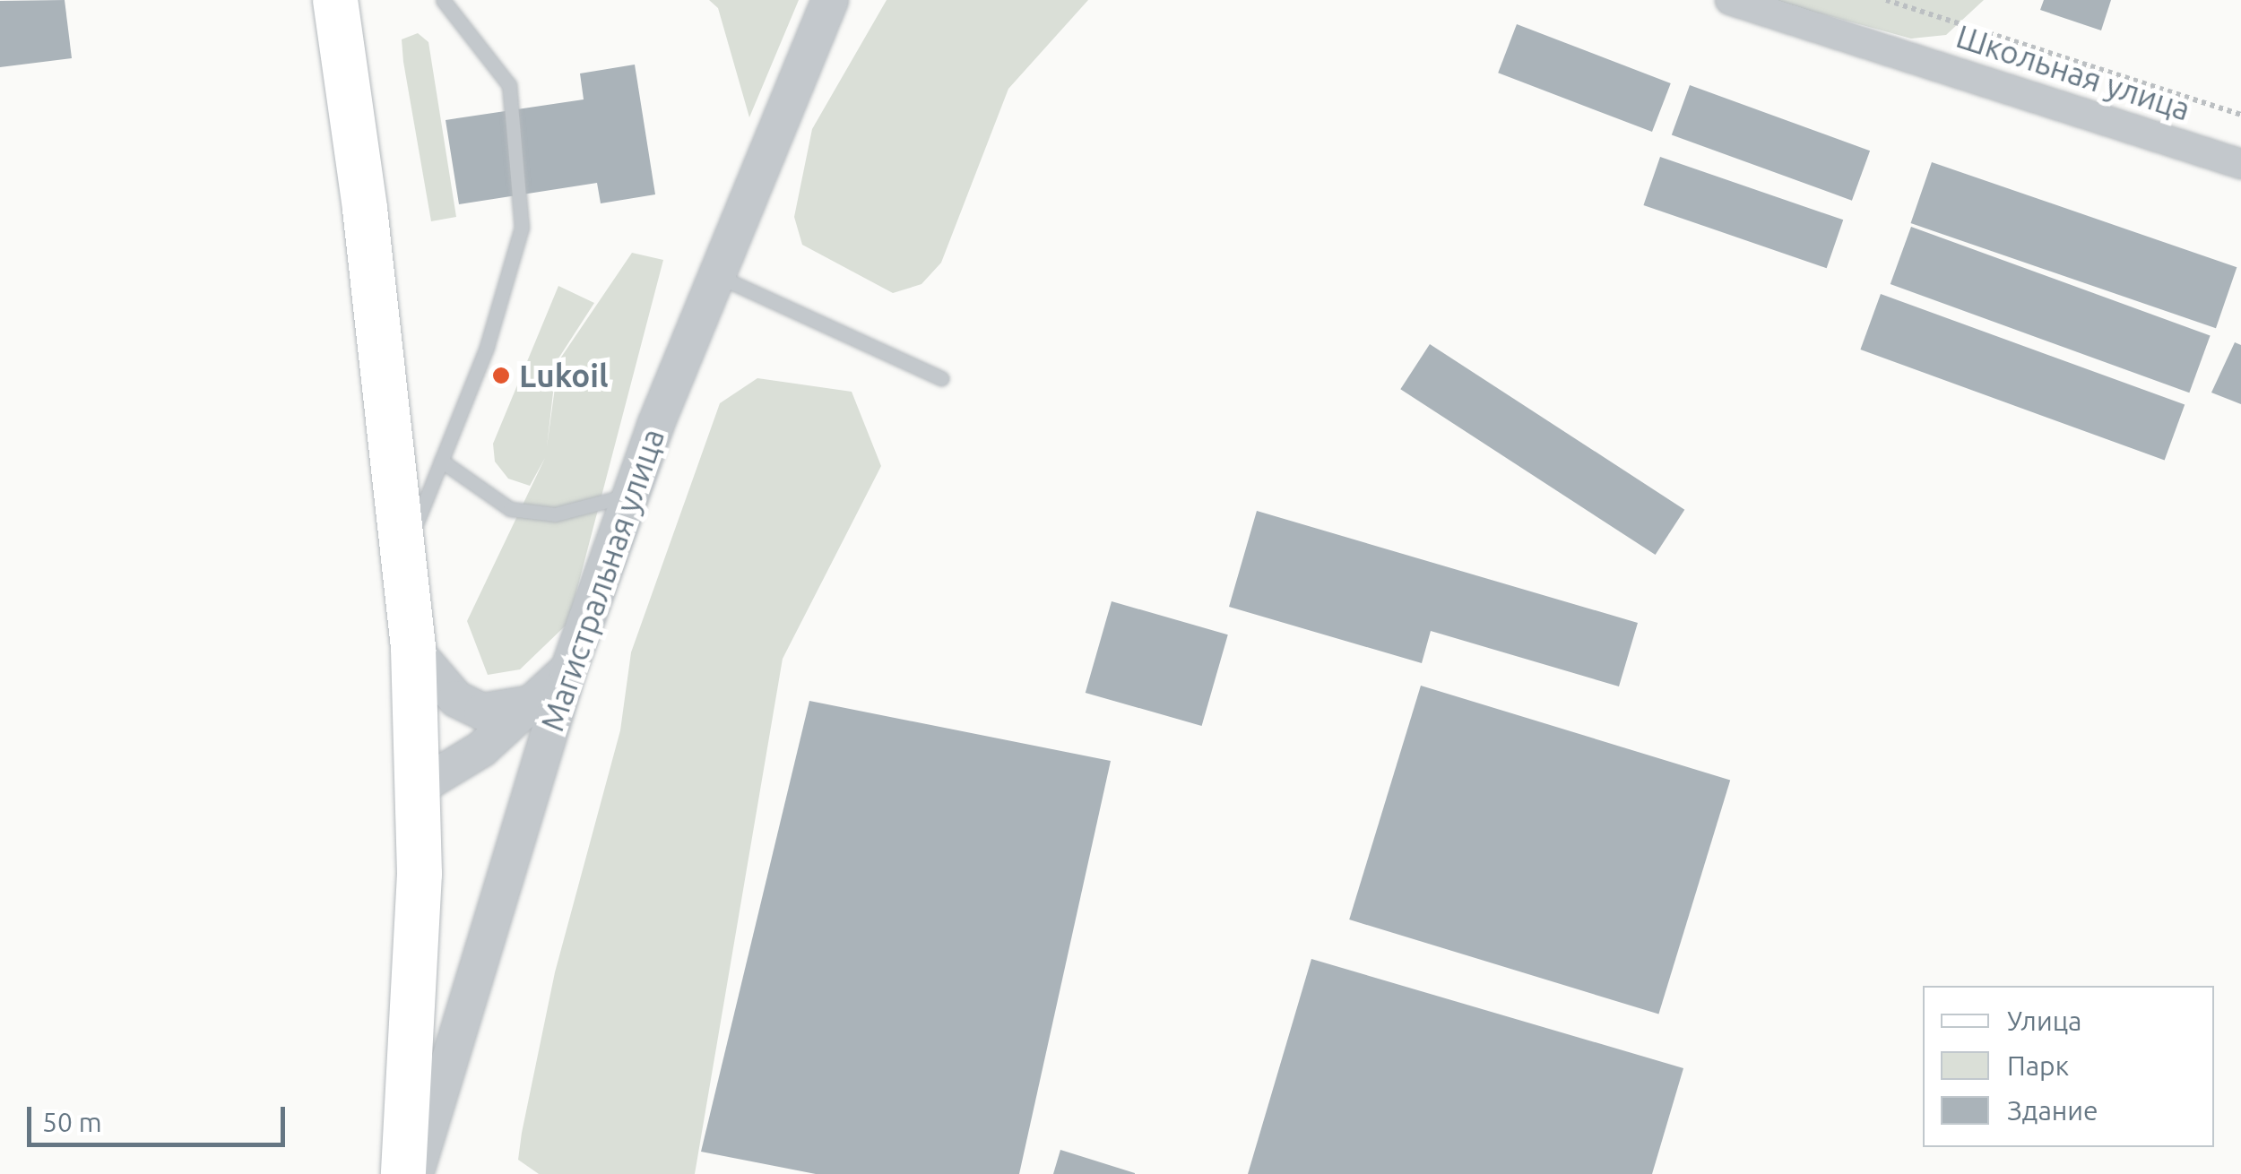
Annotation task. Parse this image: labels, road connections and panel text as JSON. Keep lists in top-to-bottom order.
{
  "streets": {
    "street": ["Школьная улица", "Магистральная улица"]
  },
  "places": ["Lukoil"],
  "legend": ["Улица", "Парк", "Здание"],
  "scale_bar": "50 m"
}
